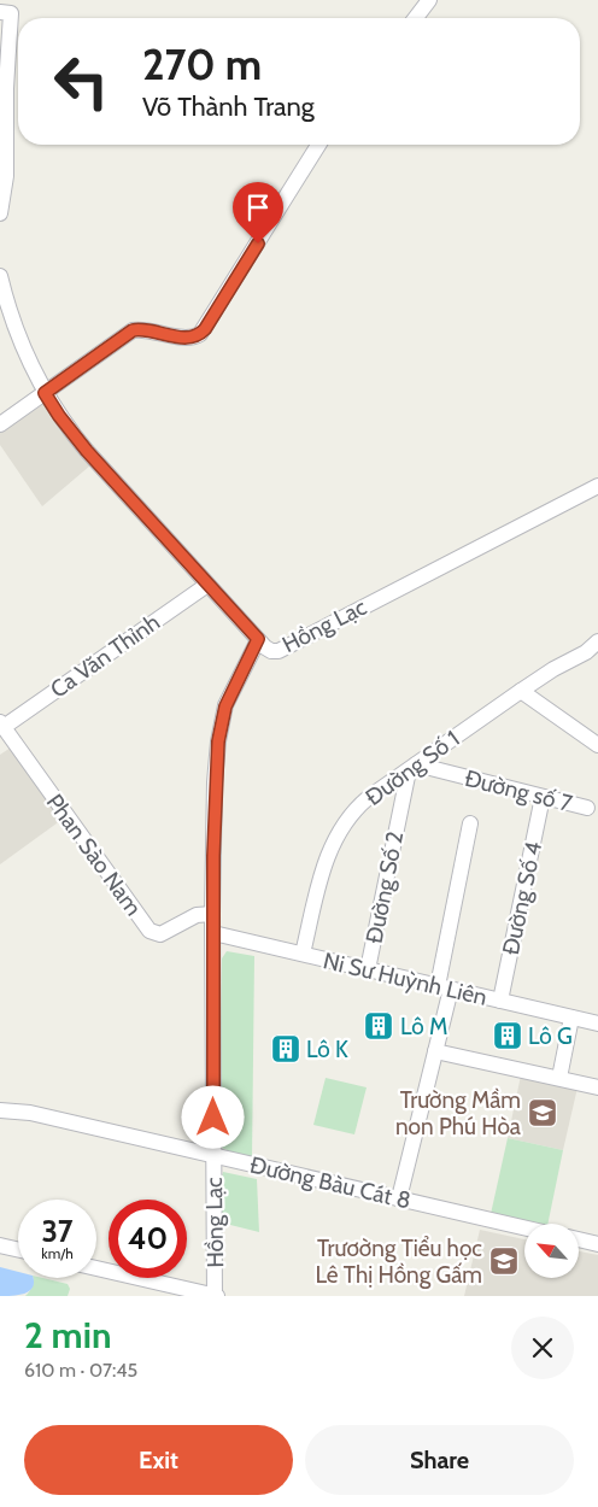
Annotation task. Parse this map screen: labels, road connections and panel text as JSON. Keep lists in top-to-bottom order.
{
  "streets": {
    "street": [
      "Hồng Lạc",
      "Ca Văn Thỉnh",
      "Đường Số 1",
      "Đường số 7",
      "Phan Sào Nam",
      "Đường Số 2",
      "Đường Số 4",
      "Ni Sư Huỳnh Liên",
      "Đường Bàu Cát 8"
    ]
  },
  "crossings": [
    ["Hồng Lạc", "Phan Sào Nam"],
    ["Hồng Lạc", "Ni Sư Huỳnh Liên"],
    ["Hồng Lạc", "Đường Bàu Cát 8"],
    ["Ca Văn Thỉnh", "Phan Sào Nam"],
    ["Đường Số 1", "Đường số 7"],
    ["Đường Số 1", "Đường Số 2"],
    ["Đường Số 1", "Ni Sư Huỳnh Liên"],
    ["Đường số 7", "Đường Số 2"],
    ["Đường số 7", "Đường Số 4"],
    ["Đường Số 2", "Ni Sư Huỳnh Liên"],
    ["Đường Số 4", "Ni Sư Huỳnh Liên"]
  ],
  "places": {
    "building": ["Lô M", "Lô G", "Lô K"],
    "school or university": ["Trường Mầm non Phú Hòa", "Trươờng Tiểu học Lê Thị Hồng Gấm"]
  },
  "north": "top left",
  "page": {
    "turn": ["270 m", "Võ Thành Trang"],
    "speed": "37 km/h",
    "limit": "40",
    "heading": ["2 min", "610 m · 07:45"],
    "buttons": ["Exit", "Share"]
  }
}
